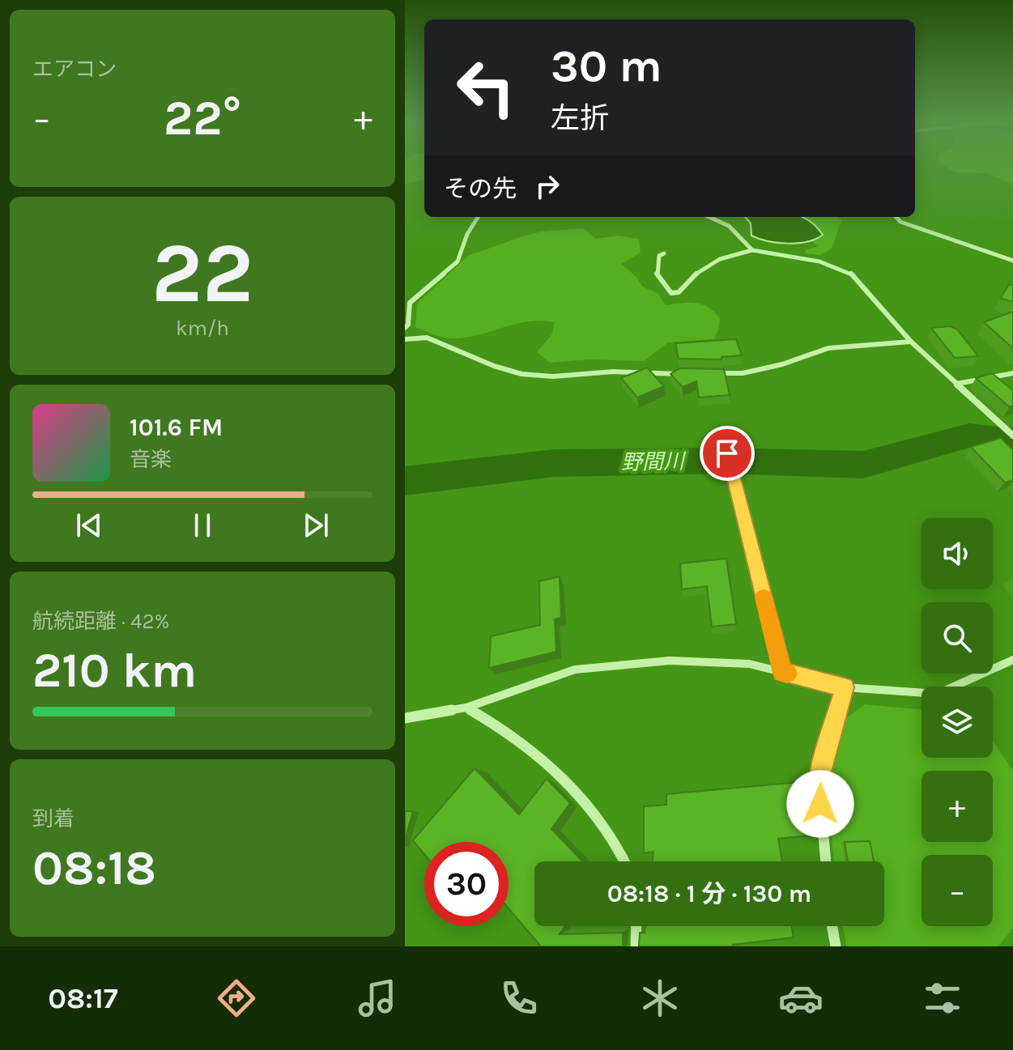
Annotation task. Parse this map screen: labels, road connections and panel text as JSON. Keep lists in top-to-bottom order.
{
  "water": ["野間川"],
  "page": {
    "tile": [
      "エアコン",
      ["22", "km/h"],
      ["航続距離 · 42%", "210 km"],
      ["到着", "08:18"]
    ],
    "turn": ["30 m", "左折"],
    "heat": ["−", "22°", "+"],
    "then": "その先",
    "song": ["101.6 FM", "音楽"],
    "map_buttons": ["+", "−"],
    "limit": "30",
    "trip": "08:18 · 1 分 · 130 m",
    "tabs": "08:17"
  }
}
